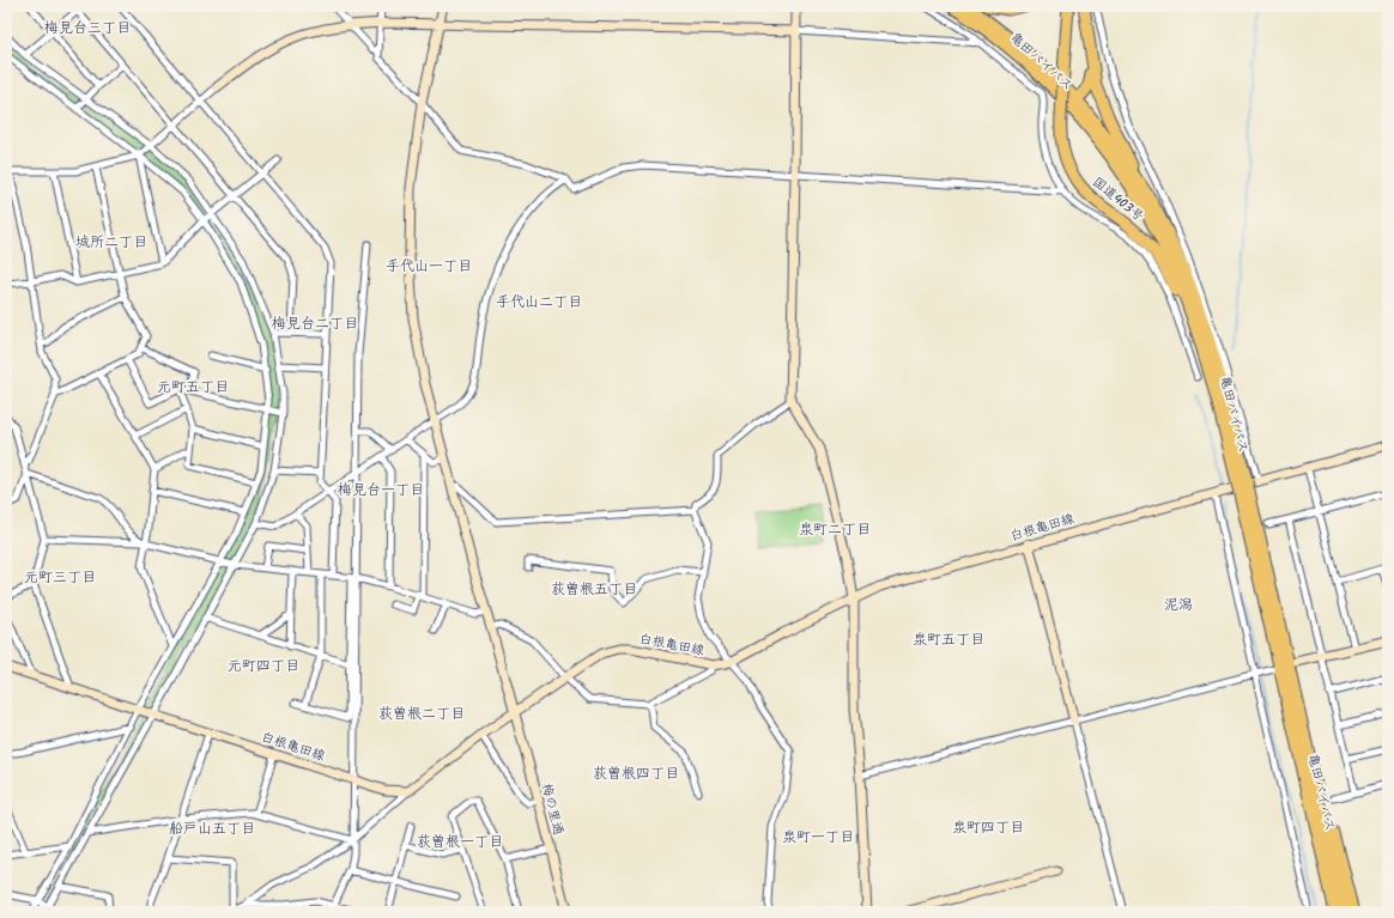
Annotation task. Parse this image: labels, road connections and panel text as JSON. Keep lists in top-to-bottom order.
{
  "streets": {
    "highway": ["亀田バイパス", "国道403号"],
    "street": ["白根亀田線", "梅の里通"]
  },
  "crossings": [
    ["亀田バイパス", "国道403号"],
    ["亀田バイパス", "白根亀田線"],
    ["白根亀田線", "梅の里通"]
  ],
  "districts": [
    "梅見台三丁目",
    "城所二丁目",
    "手代山一丁目",
    "手代山二丁目",
    "梅見台二丁目",
    "元町五丁目",
    "梅見台一丁目",
    "泉町二丁目",
    "元町三丁目",
    "荻曽根五丁目",
    "泥潟",
    "泉町五丁目",
    "元町四丁目",
    "荻曽根二丁目",
    "荻曽根四丁目",
    "泉町四丁目",
    "船戸山五丁目",
    "泉町一丁目",
    "荻曽根一丁目"
  ]
}
